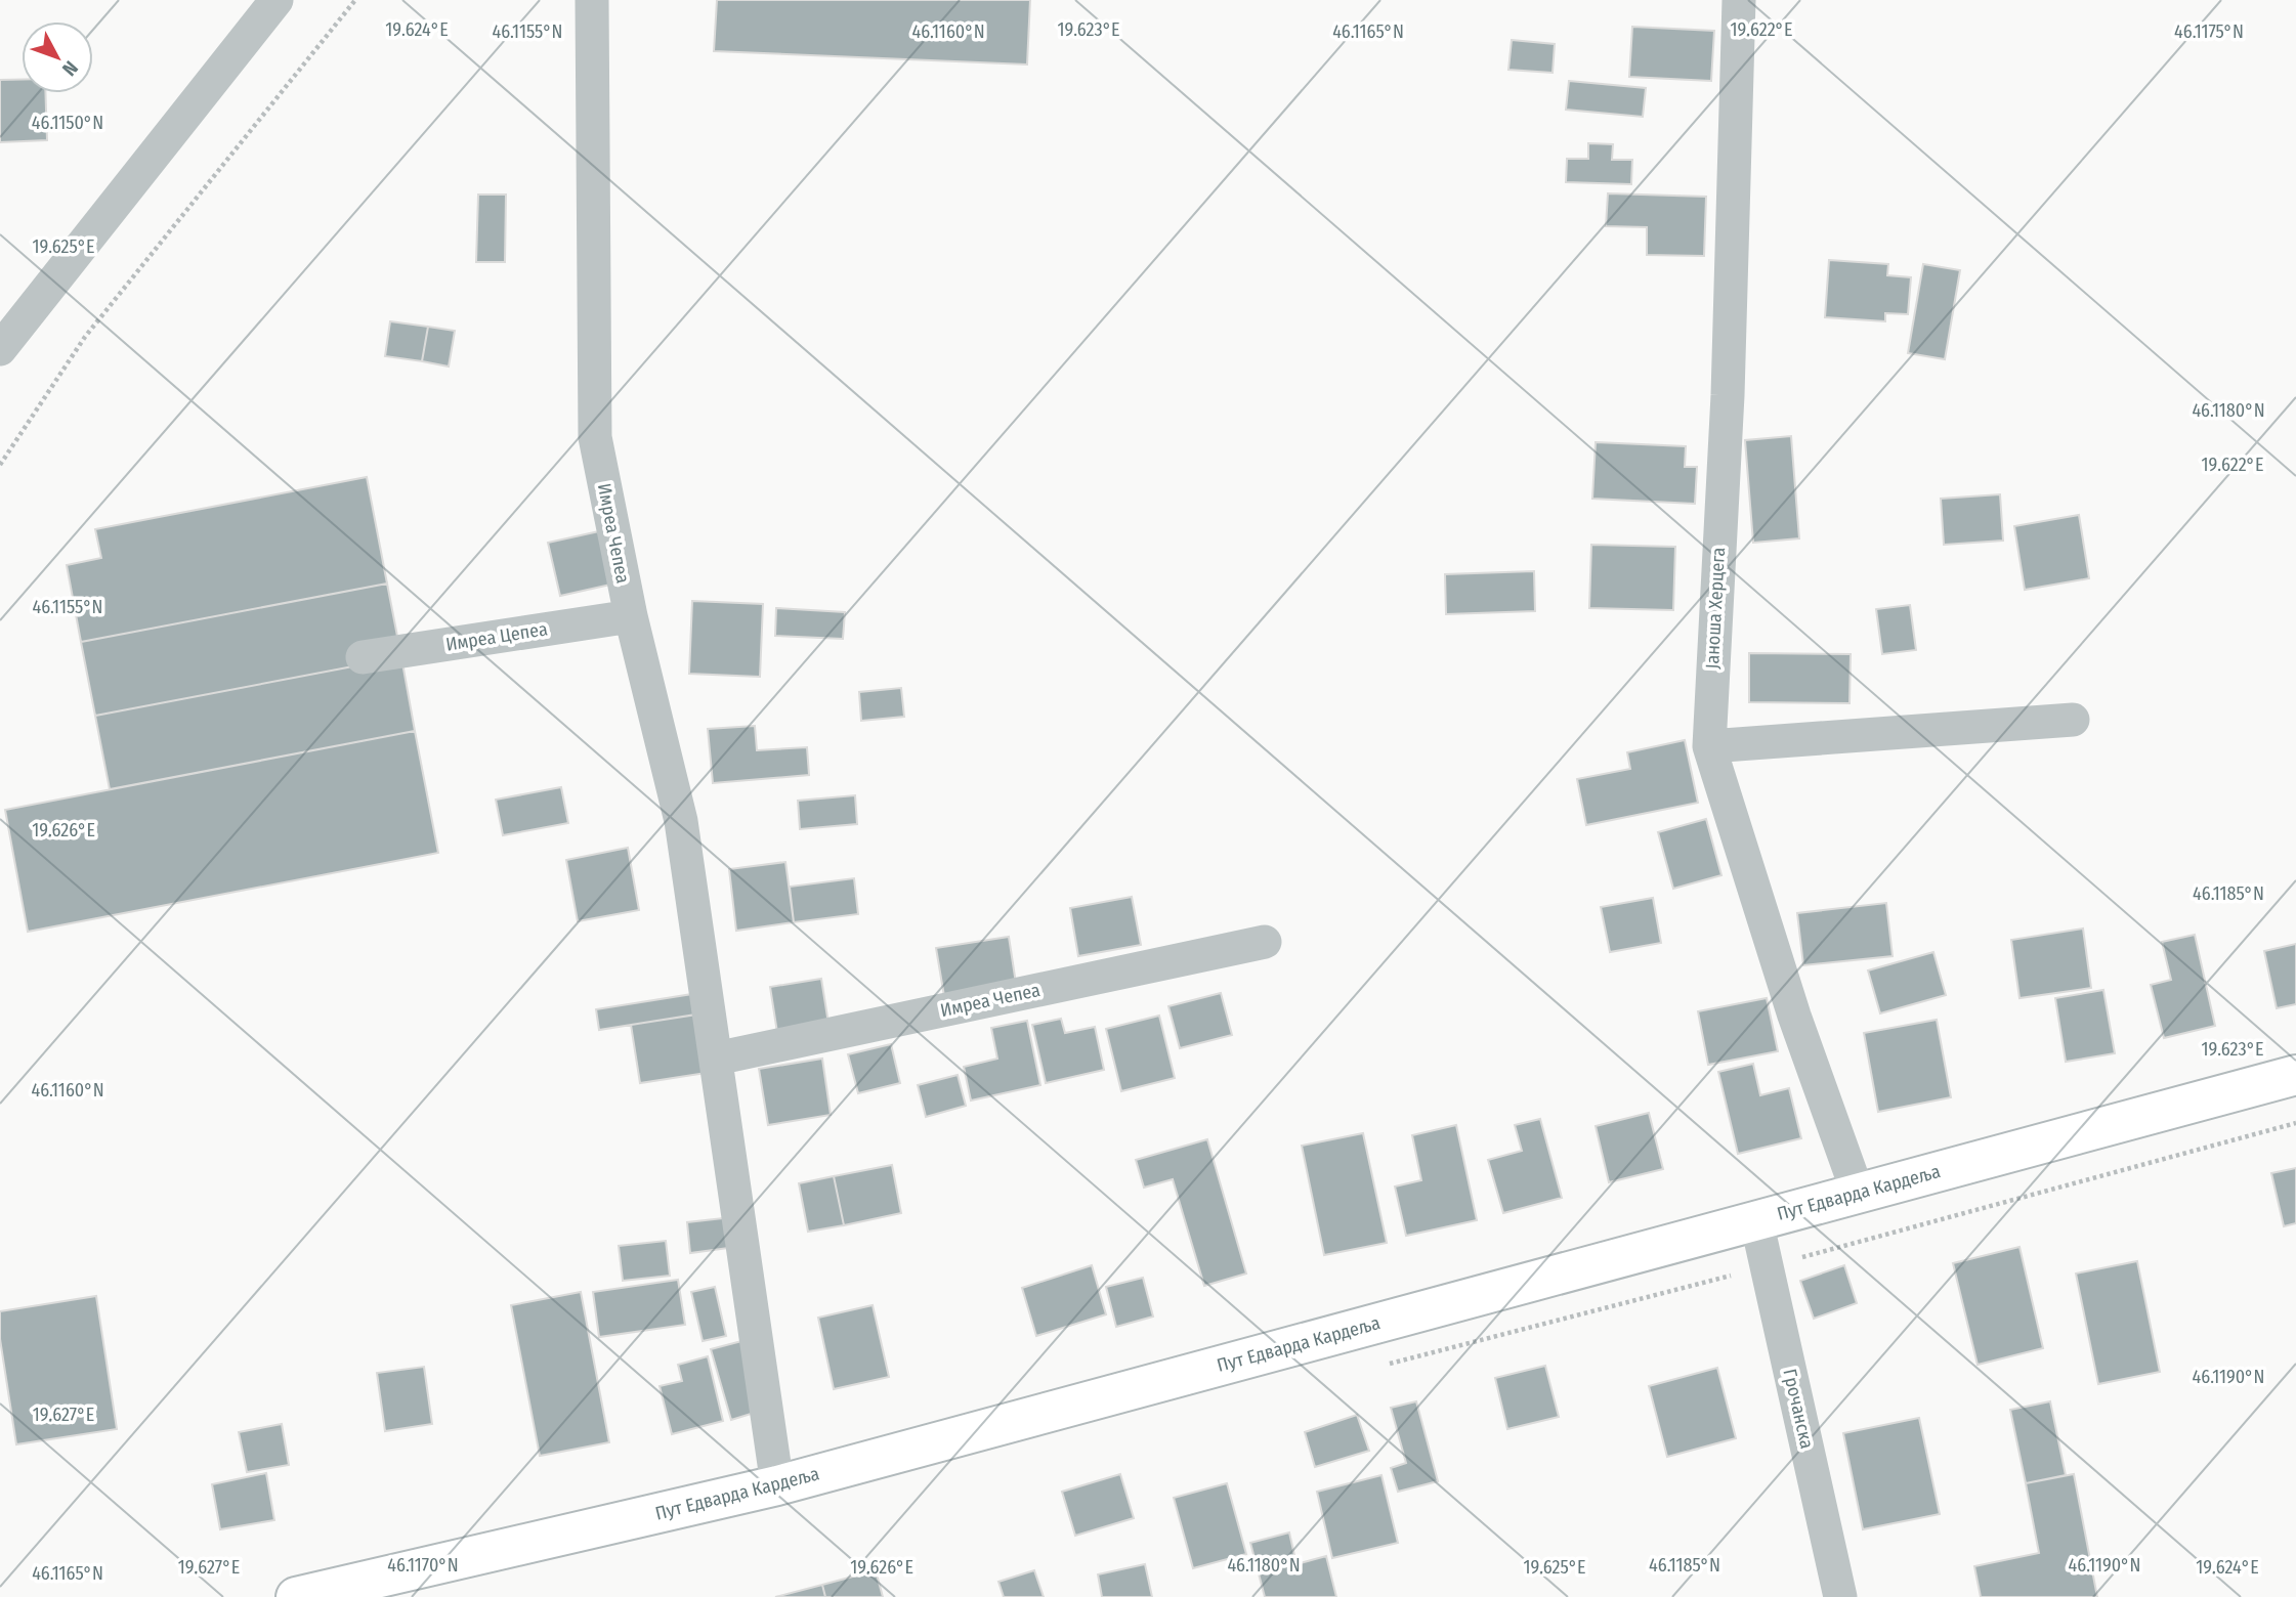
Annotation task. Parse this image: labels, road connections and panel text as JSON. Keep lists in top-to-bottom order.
{
  "streets": {
    "main road": ["Пут Едварда Кардеља"],
    "street": [
      "Имреа Чепеа",
      "Јаноша Херцега",
      "Имреа Цепеа",
      "Грочанска"
    ]
  },
  "crossings": [
    ["Имреа Чепеа", "Имреа Цепеа"],
    ["Имреа Чепеа", "Пут Едварда Кардеља"],
    ["Јаноша Херцега", "Пут Едварда Кардеља"],
    ["Пут Едварда Кардеља", "Грочанска"]
  ],
  "north": "bottom right",
  "coordinates": [
    "19.624°E",
    "19.623°E",
    "19.622°E",
    "46.1175°N",
    "46.1155°N",
    "46.1160°N",
    "46.1165°N",
    "46.1150°N",
    "19.625°E",
    "46.1180°N",
    "19.626°E",
    "46.1185°N",
    "46.1190°N",
    "19.627°E",
    "46.1170°N"
  ]
}
